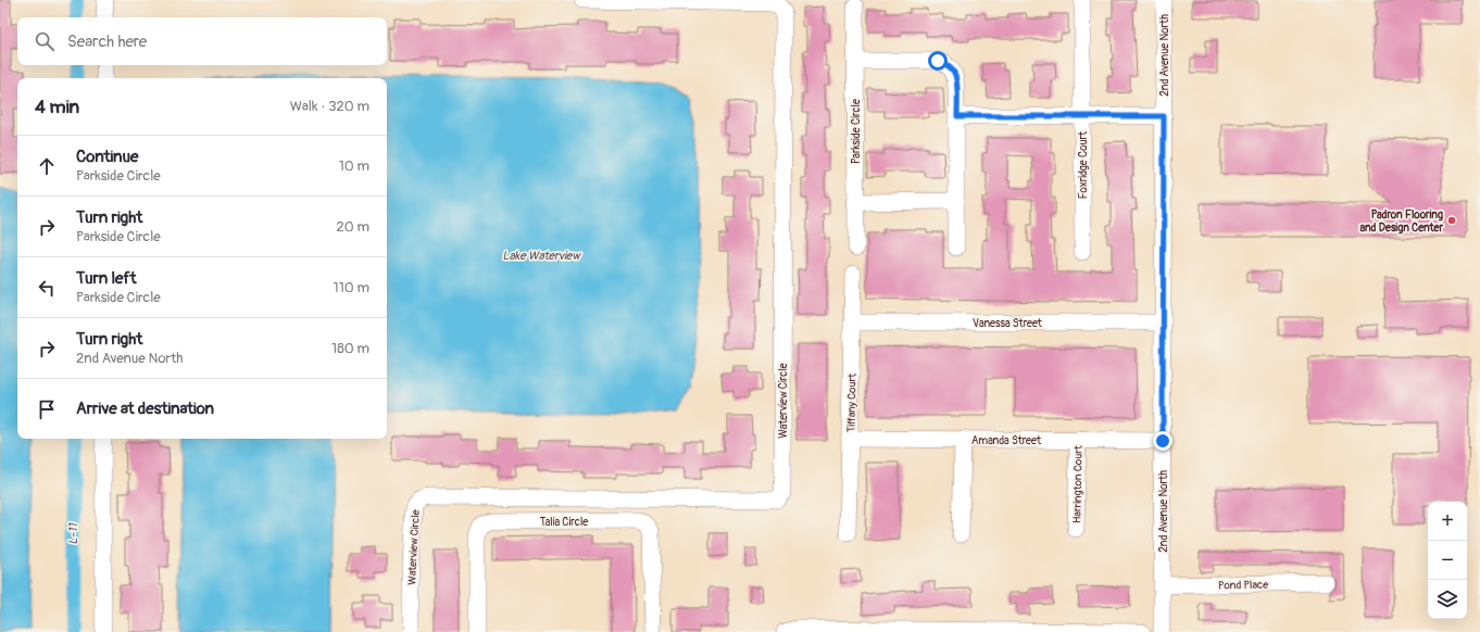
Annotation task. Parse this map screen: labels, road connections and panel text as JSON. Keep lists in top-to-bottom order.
{
  "streets": {
    "street": [
      "2nd Avenue North",
      "Parkside Circle",
      "Foxridge Court",
      "Vanessa Street",
      "Waterview Circle",
      "Tiffany Court",
      "Amanda Street",
      "Harrington Court",
      "Talia Circle",
      "Pond Place"
    ]
  },
  "crossings": [
    ["2nd Avenue North", "Vanessa Street"],
    ["2nd Avenue North", "Amanda Street"],
    ["2nd Avenue North", "Pond Place"],
    ["Vanessa Street", "Tiffany Court"],
    ["Tiffany Court", "Amanda Street"],
    ["Amanda Street", "Harrington Court"]
  ],
  "water": ["Lake Waterview", "L-11"],
  "places": ["Padron Flooring and Design Center"],
  "page": {
    "search": "Search here",
    "heading": ["4 min", "Walk · 320 m"],
    "list": [
      ["Continue", "Parkside Circle", "10 m"],
      ["Turn right", "Parkside Circle", "20 m"],
      ["Turn left", "Parkside Circle", "110 m"],
      ["Turn right", "2nd Avenue North", "180 m"],
      "Arrive at destination"
    ],
    "map_buttons": ["+", "−"]
  }
}
